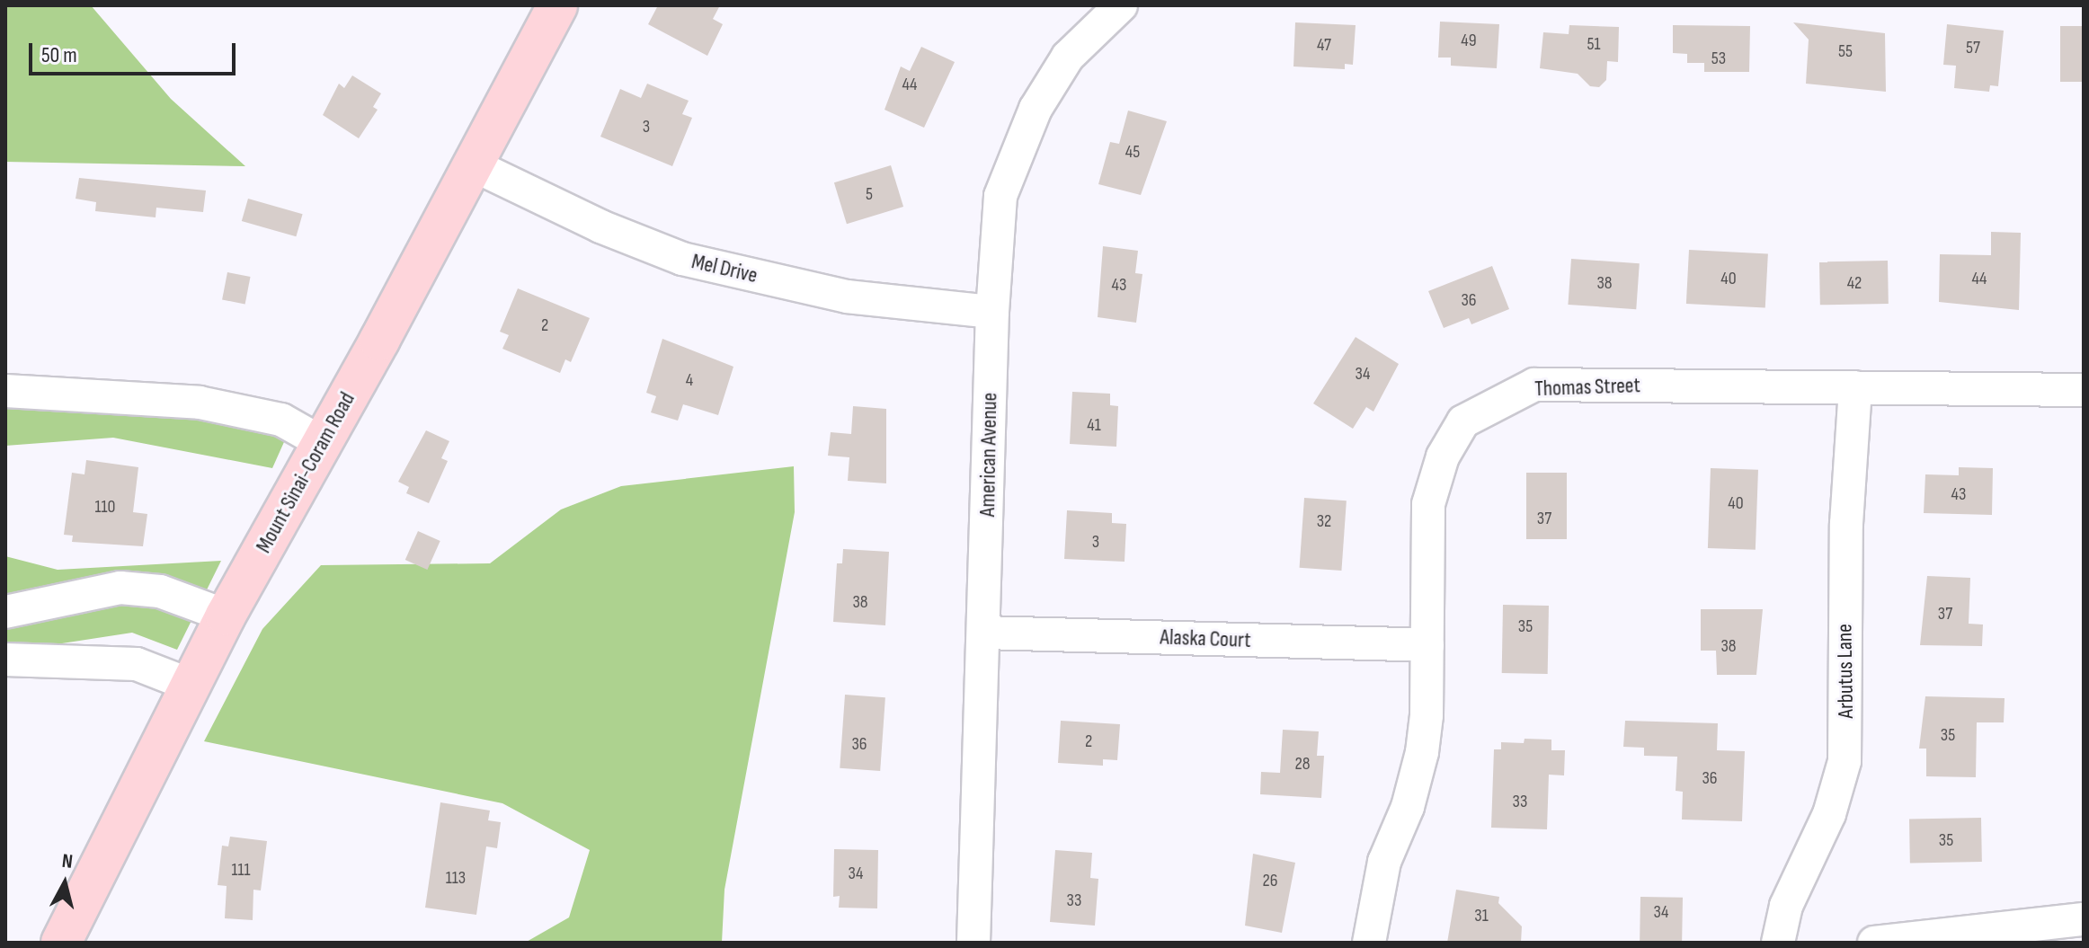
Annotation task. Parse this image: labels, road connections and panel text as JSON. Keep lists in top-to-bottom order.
{
  "streets": {
    "main road": ["Mount Sinai-Coram Road"],
    "street": [
      "Mel Drive",
      "Thomas Street",
      "American Avenue",
      "Alaska Court",
      "Arbutus Lane"
    ]
  },
  "crossings": [
    ["Mel Drive", "American Avenue"],
    ["Mel Drive", "Mount Sinai-Coram Road"],
    ["Thomas Street", "Alaska Court"],
    ["Thomas Street", "Arbutus Lane"],
    ["American Avenue", "Alaska Court"]
  ],
  "house_numbers": [
    "49",
    "51",
    "47",
    "57",
    "55",
    "53",
    "44",
    "3",
    "45",
    "5",
    "40",
    "44",
    "38",
    "42",
    "43",
    "36",
    "2",
    "34",
    "4",
    "41",
    "43",
    "40",
    "110",
    "37",
    "32",
    "3",
    "38",
    "37",
    "35",
    "38",
    "35",
    "2",
    "36",
    "28",
    "36",
    "33",
    "35",
    "111",
    "34",
    "113",
    "26",
    "33",
    "34",
    "31"
  ],
  "scale_bar": "50 m",
  "north": "top"
}
